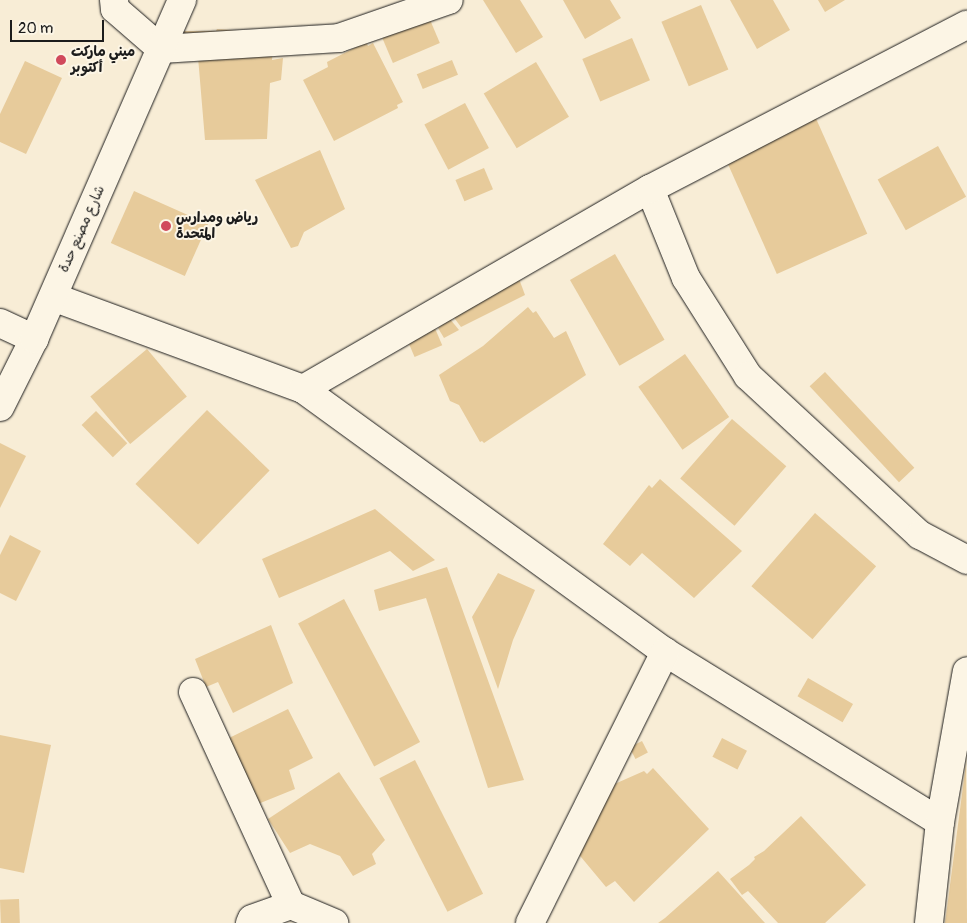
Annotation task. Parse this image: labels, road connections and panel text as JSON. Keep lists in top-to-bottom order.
{
  "streets": {
    "street": ["شارع مصنع حدة"]
  },
  "places": ["ميني ماركت أكتوبر", "رياض ومدارس المتحدة"],
  "scale_bar": "20 m"
}
